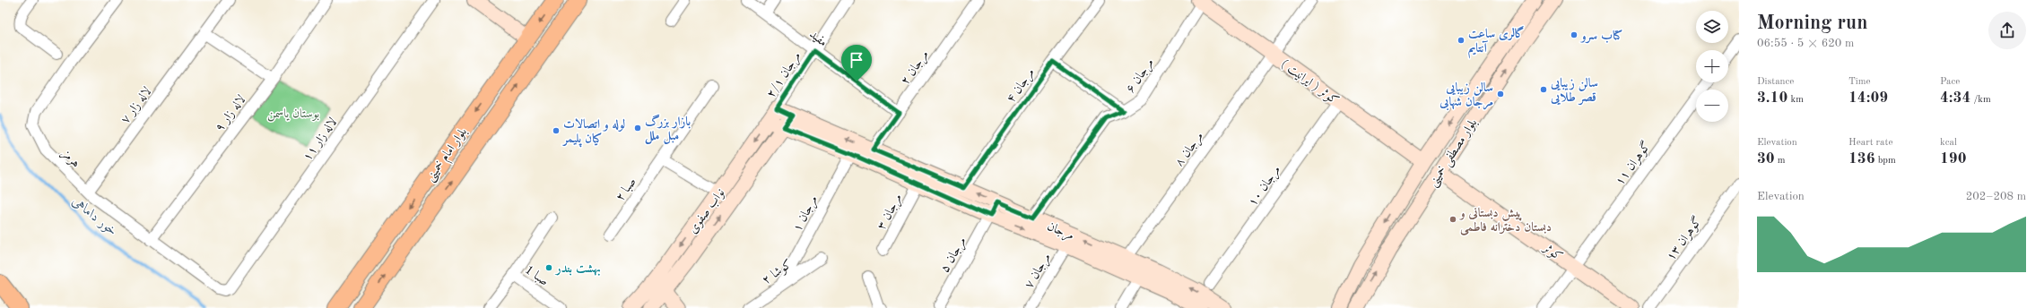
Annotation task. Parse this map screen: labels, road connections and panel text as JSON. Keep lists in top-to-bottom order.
{
  "streets": {
    "main road": ["بلوار امام خمینی"],
    "street": [
      "مفید",
      "مرجان ۲",
      "مرجان ۲/۱",
      "مرجان ۶",
      "کوثر ( ایرانیت )",
      "مرجان ۴",
      "لاله زار ۷",
      "لاله زار ۹",
      "لاله زار ۱۱",
      "مرجان ۸",
      "بلوار مصطفی خمینی",
      "هرمز",
      "گوهران ۱۱",
      "مرجان ۱۰",
      "صبا ۲",
      "نواب صفوی",
      "مرجان ۳",
      "مرجان ۱",
      "مرجان",
      "گوهران ۱۳",
      "کوثر",
      "مرجان ۵",
      "مرجان ۷",
      "کوشا ۲",
      "صبا 1"
    ]
  },
  "crossings": [
    ["مفید", "مرجان ۲"],
    ["مفید", "مرجان ۲/۱"],
    ["مرجان ۲", "مرجان"],
    ["مرجان ۲/۱", "نواب صفوی"],
    ["مرجان ۲/۱", "مرجان"],
    ["مرجان ۶", "کوثر ( ایرانیت )"],
    ["مرجان ۶", "مرجان"],
    ["کوثر ( ایرانیت )", "مرجان ۸"],
    ["کوثر ( ایرانیت )", "بلوار مصطفی خمینی"],
    ["کوثر ( ایرانیت )", "مرجان ۱۰"],
    ["مرجان ۴", "مرجان"],
    ["لاله زار ۷", "هرمز"],
    ["لاله زار ۹", "هرمز"],
    ["لاله زار ۱۱", "هرمز"],
    ["مرجان ۸", "مرجان"],
    ["بلوار مصطفی خمینی", "کوثر"],
    ["گوهران ۱۱", "کوثر"],
    ["نواب صفوی", "مرجان"],
    ["مرجان ۳", "مرجان"],
    ["مرجان ۱", "مرجان"],
    ["مرجان ۱", "کوشا ۲"],
    ["مرجان", "مرجان ۵"],
    ["مرجان", "مرجان ۷"]
  ],
  "water": ["خور داماهی"],
  "parks": ["بوستان یاسمن"],
  "places": [
    "کتاب سرو",
    "گالری ساعت آنتایم",
    "سالن زیبایی قصر طلایی",
    "سالن زیبایی مرجان شهابی",
    "بازار بزرگ مبل ملل",
    "لوله و اتصالات کیان پلیمر",
    "پیش دبستانی و دبستان دخترانه فاطمی",
    "بهشت بندر"
  ],
  "page": {
    "heading": ["Morning run", "06:55 · 5 × 620 m"],
    "map_buttons": ["+", "−"],
    "stats": [
      ["Distance", "3.10 km"],
      ["Time", "14:09"],
      ["Pace", "4:34 /km"],
      ["Elevation", "30 m"],
      ["Heart rate", "136 bpm"],
      ["kcal", "190"]
    ],
    "chart": ["Elevation", "202–208 m"]
  }
}
